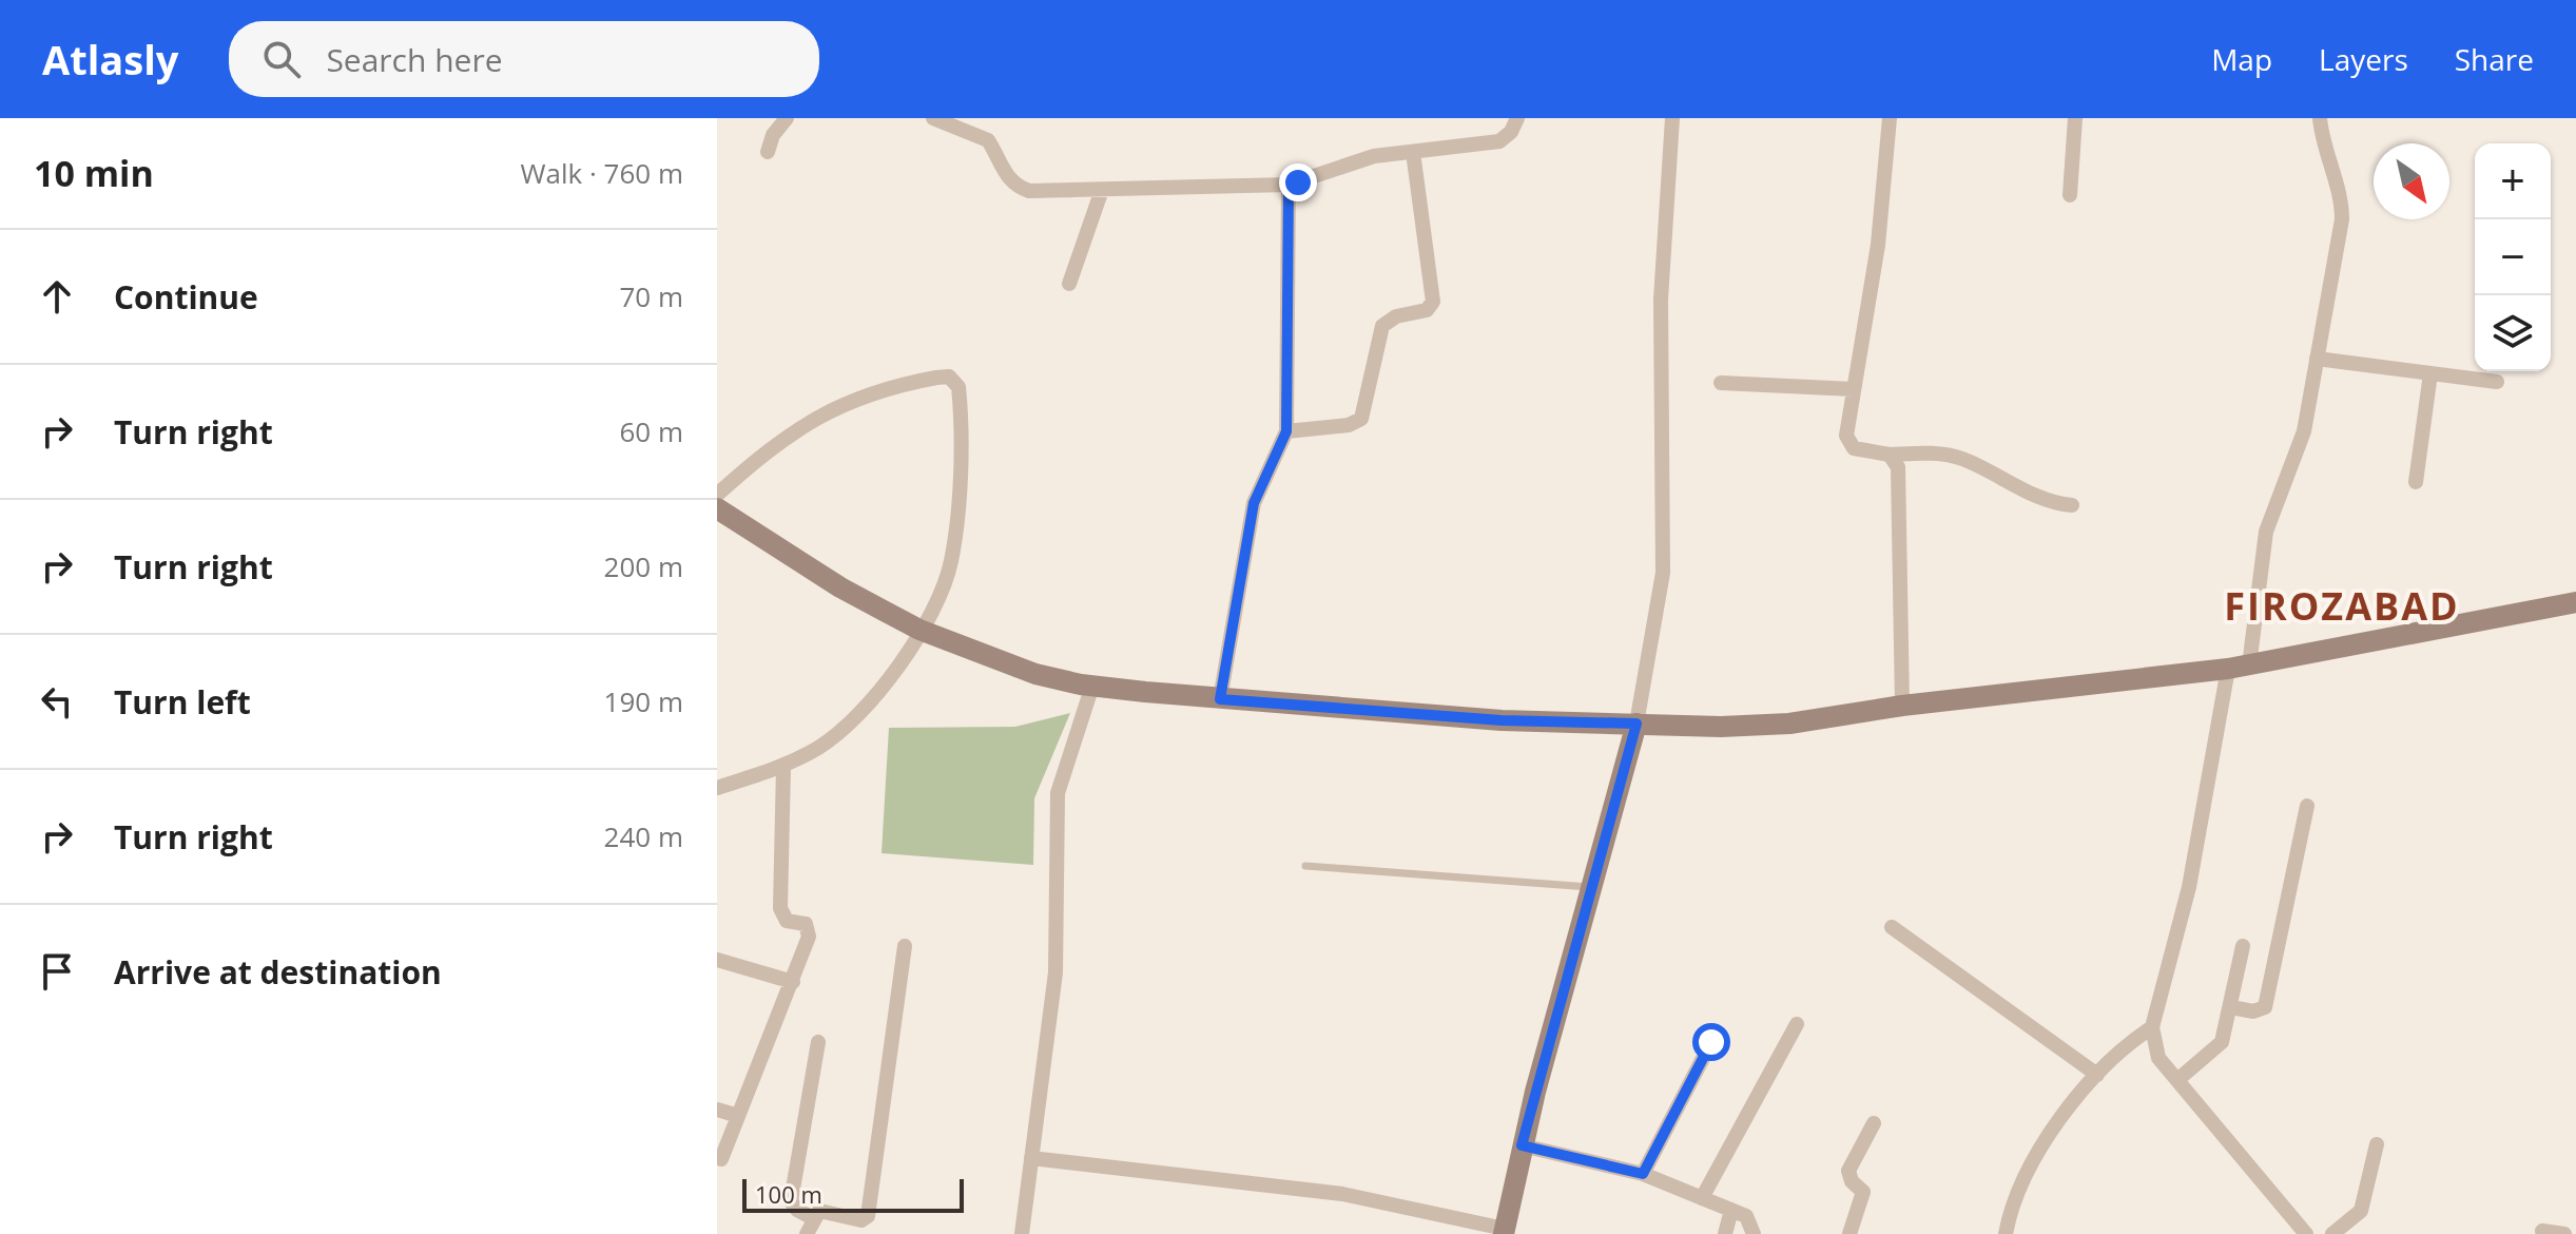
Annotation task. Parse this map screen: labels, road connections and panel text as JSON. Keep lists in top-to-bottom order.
{
  "districts": ["FIROZABAD"],
  "scale_bar": "100 m",
  "north": "bottom right",
  "page": {
    "header": "Atlasly",
    "search": "Search here",
    "nav": ["Map", "Layers", "Share"],
    "heading": ["10 min", "Walk · 760 m"],
    "map_buttons": ["+", "−"],
    "list": [
      ["Continue", "70 m"],
      ["Turn right", "60 m"],
      ["Turn right", "200 m"],
      ["Turn left", "190 m"],
      ["Turn right", "240 m"],
      "Arrive at destination"
    ],
    "scale": "100 m"
  }
}
